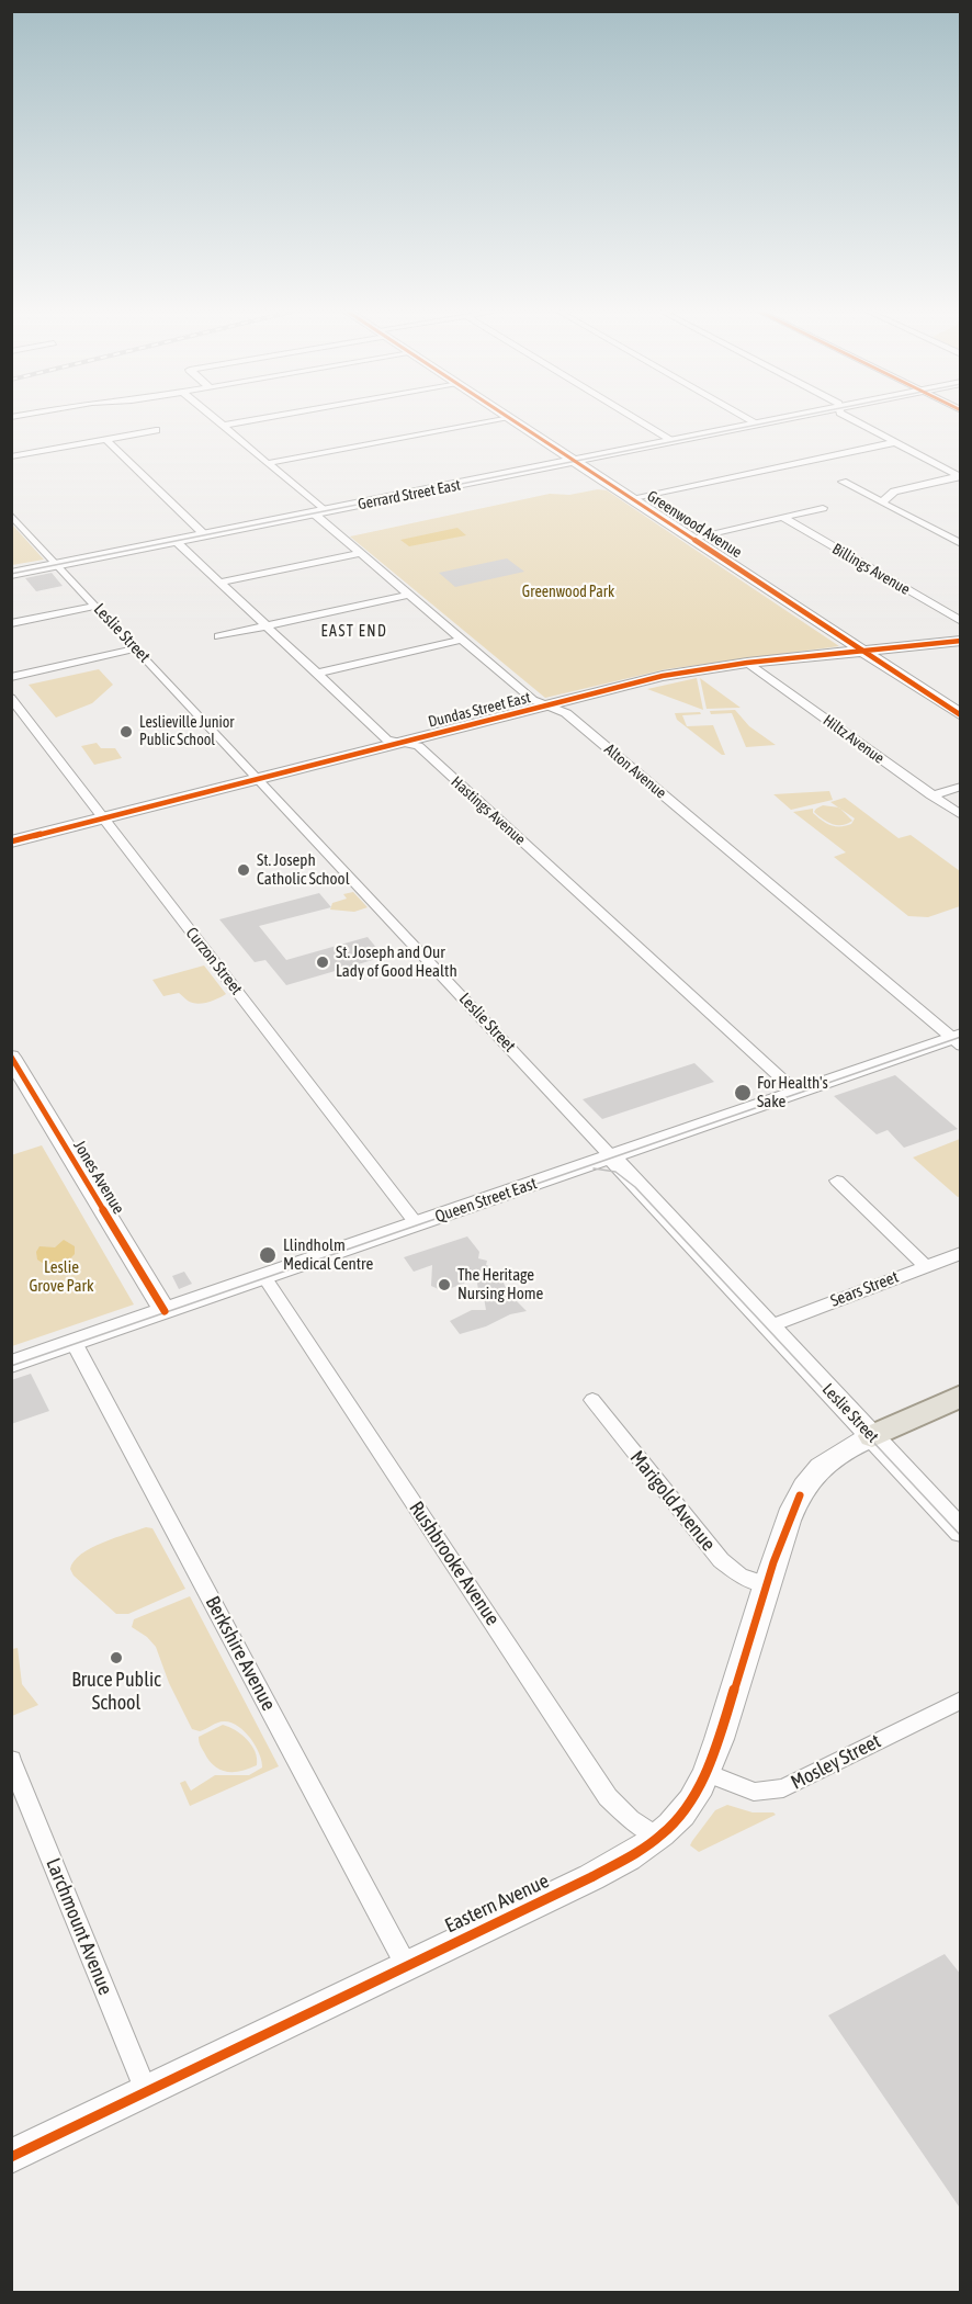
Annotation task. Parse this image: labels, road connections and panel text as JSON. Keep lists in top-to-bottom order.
{
  "streets": {
    "main road": [
      "Gerrard Street East",
      "Greenwood Avenue",
      "Leslie Street",
      "Dundas Street East",
      "Jones Avenue",
      "Queen Street East",
      "Eastern Avenue"
    ],
    "street": [
      "Billings Avenue",
      "Hiltz Avenue",
      "Alton Avenue",
      "Hastings Avenue",
      "Curzon Street",
      "Sears Street",
      "Marigold Avenue",
      "Rushbrooke Avenue",
      "Berkshire Avenue",
      "Mosley Street",
      "Larchmount Avenue"
    ]
  },
  "crossings": [
    ["Gerrard Street East", "Greenwood Avenue"],
    ["Gerrard Street East", "Leslie Street"],
    ["Gerrard Street East", "Alton Avenue"],
    ["Gerrard Street East", "Hastings Avenue"],
    ["Greenwood Avenue", "Dundas Street East"],
    ["Leslie Street", "Dundas Street East"],
    ["Leslie Street", "Queen Street East"],
    ["Leslie Street", "Sears Street"],
    ["Leslie Street", "Eastern Avenue"],
    ["Dundas Street East", "Hiltz Avenue"],
    ["Dundas Street East", "Alton Avenue"],
    ["Dundas Street East", "Hastings Avenue"],
    ["Dundas Street East", "Curzon Street"],
    ["Alton Avenue", "Queen Street East"],
    ["Hastings Avenue", "Queen Street East"],
    ["Curzon Street", "Queen Street East"],
    ["Jones Avenue", "Queen Street East"],
    ["Queen Street East", "Rushbrooke Avenue"],
    ["Queen Street East", "Berkshire Avenue"],
    ["Marigold Avenue", "Eastern Avenue"],
    ["Rushbrooke Avenue", "Eastern Avenue"],
    ["Berkshire Avenue", "Eastern Avenue"],
    ["Mosley Street", "Eastern Avenue"],
    ["Eastern Avenue", "Larchmount Avenue"]
  ],
  "districts": ["EAST END"],
  "parks": ["Greenwood Park", "Leslie Grove Park"],
  "places": [
    "Leslieville Junior Public School",
    "St. Joseph Catholic School",
    "St. Joseph and Our Lady of Good Health",
    "For Health's Sake",
    "Llindholm Medical Centre",
    "The Heritage Nursing Home",
    "Bruce Public School"
  ]
}
